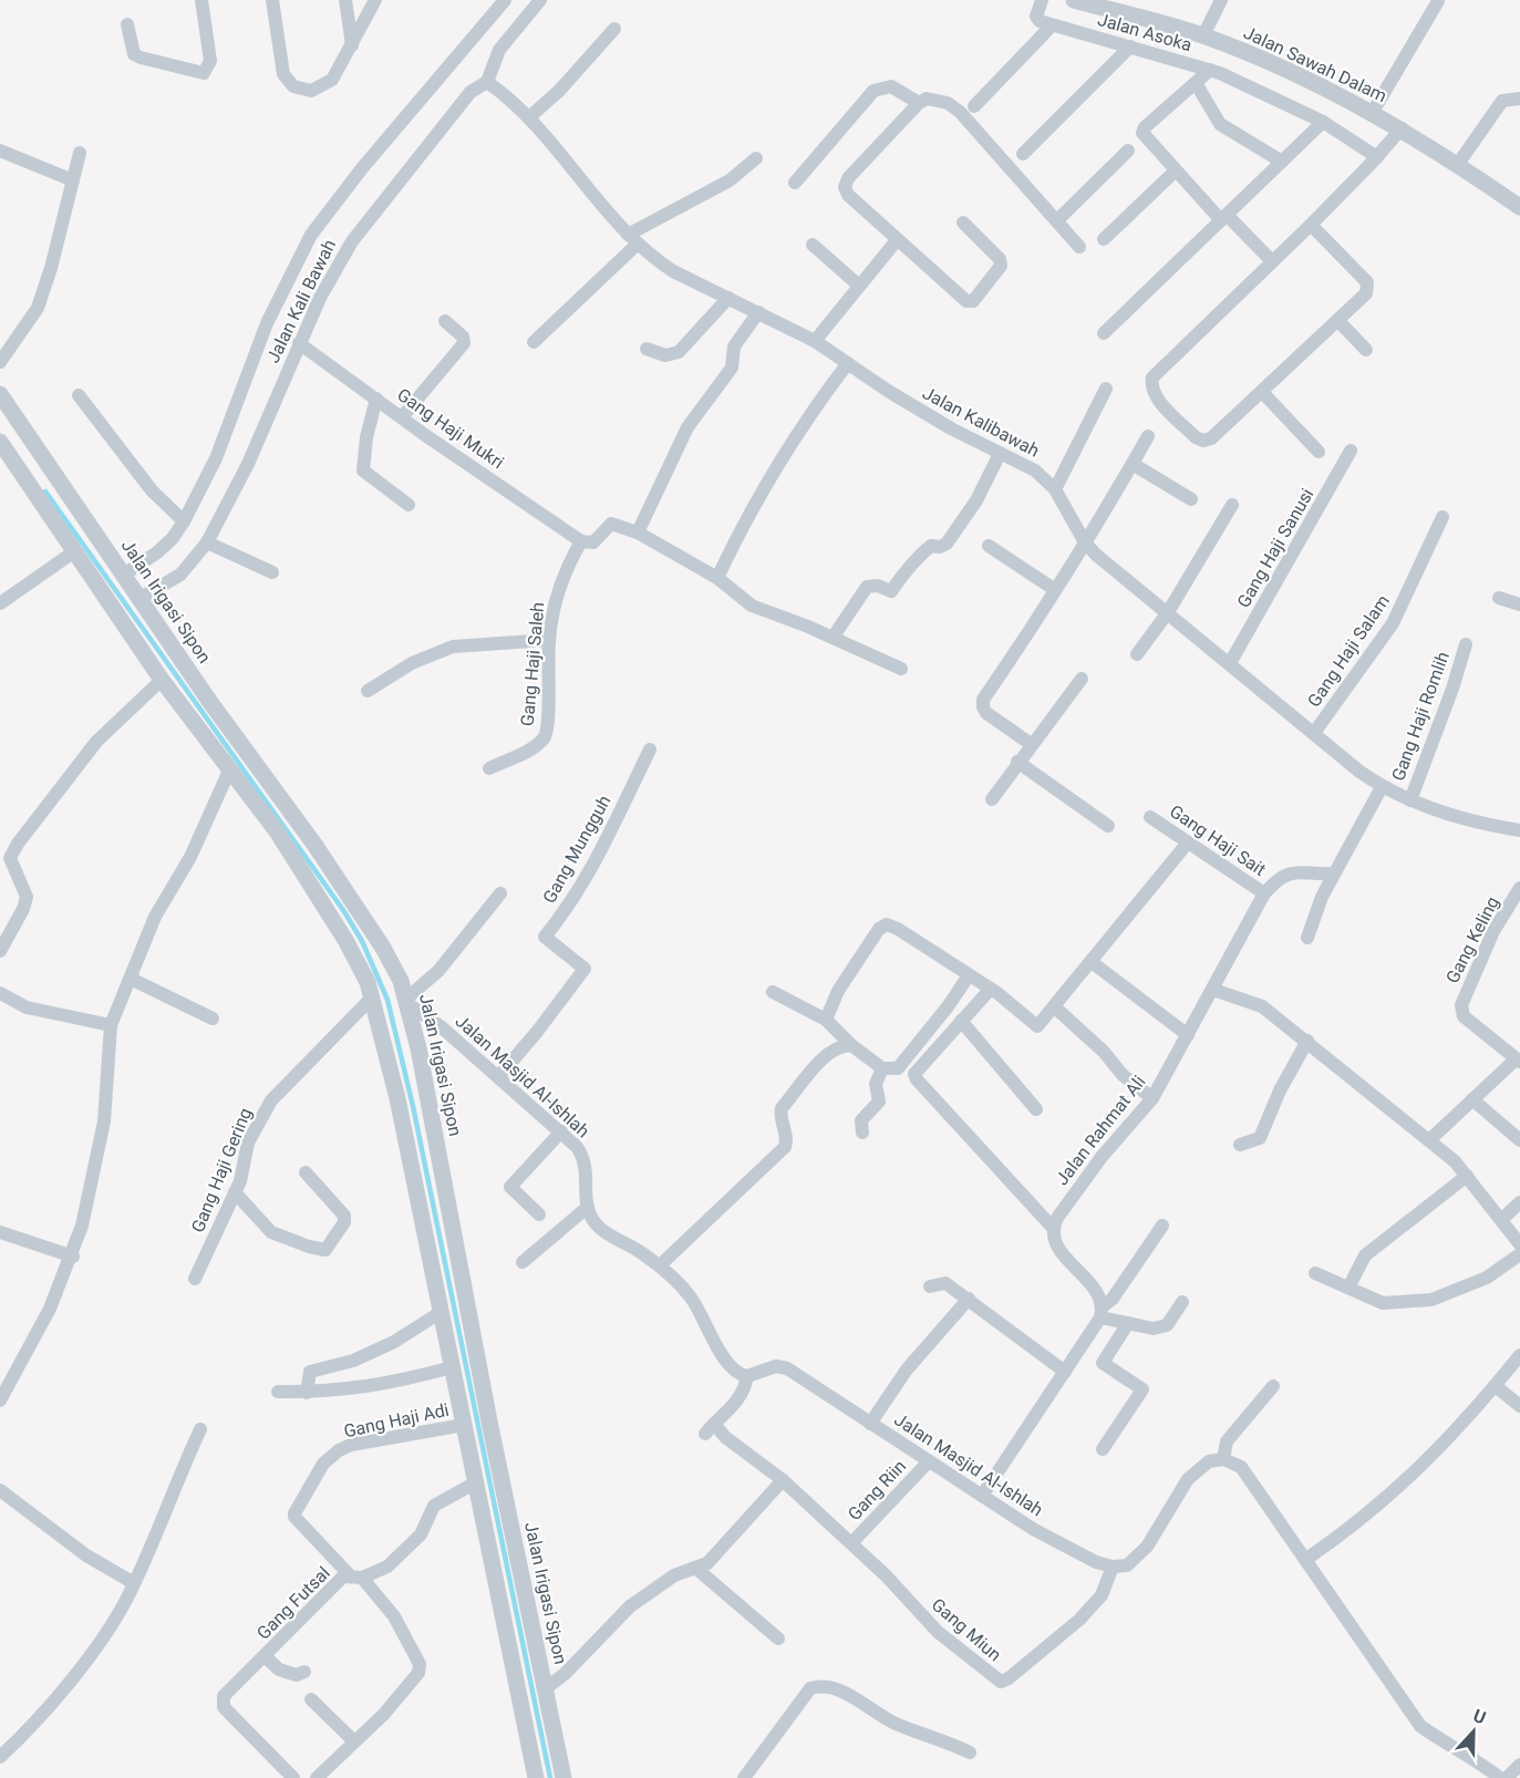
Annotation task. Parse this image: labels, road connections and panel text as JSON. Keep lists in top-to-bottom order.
{
  "streets": {
    "street": [
      "Jalan Asoka",
      "Jalan Sawah Dalam",
      "Jalan Kali Bawah",
      "Jalan Kalibawah",
      "Gang Haji Mukri",
      "Gang Haji Sanusi",
      "Jalan Irigasi Sipon",
      "Gang Haji Salam",
      "Gang Haji Saleh",
      "Gang Haji Romlih",
      "Gang Haji Sait",
      "Gang Mungguh",
      "Gang Keling",
      "Jalan Masjid Al-Ishlah",
      "Jalan Rahmat Ali",
      "Gang Haji Gering",
      "Gang Haji Adi",
      "Gang Riin",
      "Gang Futsal",
      "Gang Miun"
    ]
  },
  "crossings": [
    ["Jalan Kali Bawah", "Jalan Kalibawah"],
    ["Jalan Kali Bawah", "Gang Haji Mukri"],
    ["Jalan Kali Bawah", "Jalan Irigasi Sipon"],
    ["Jalan Kalibawah", "Gang Haji Sanusi"],
    ["Jalan Kalibawah", "Gang Haji Salam"],
    ["Jalan Kalibawah", "Gang Haji Romlih"],
    ["Gang Haji Mukri", "Gang Haji Saleh"],
    ["Jalan Irigasi Sipon", "Jalan Masjid Al-Ishlah"],
    ["Jalan Irigasi Sipon", "Gang Haji Gering"],
    ["Jalan Irigasi Sipon", "Gang Haji Adi"],
    ["Jalan Irigasi Sipon", "Gang Futsal"],
    ["Gang Haji Sait", "Jalan Rahmat Ali"],
    ["Gang Mungguh", "Jalan Masjid Al-Ishlah"],
    ["Jalan Masjid Al-Ishlah", "Gang Riin"],
    ["Jalan Masjid Al-Ishlah", "Gang Miun"],
    ["Gang Haji Adi", "Gang Futsal"],
    ["Gang Riin", "Gang Miun"]
  ],
  "north": "top"
}
